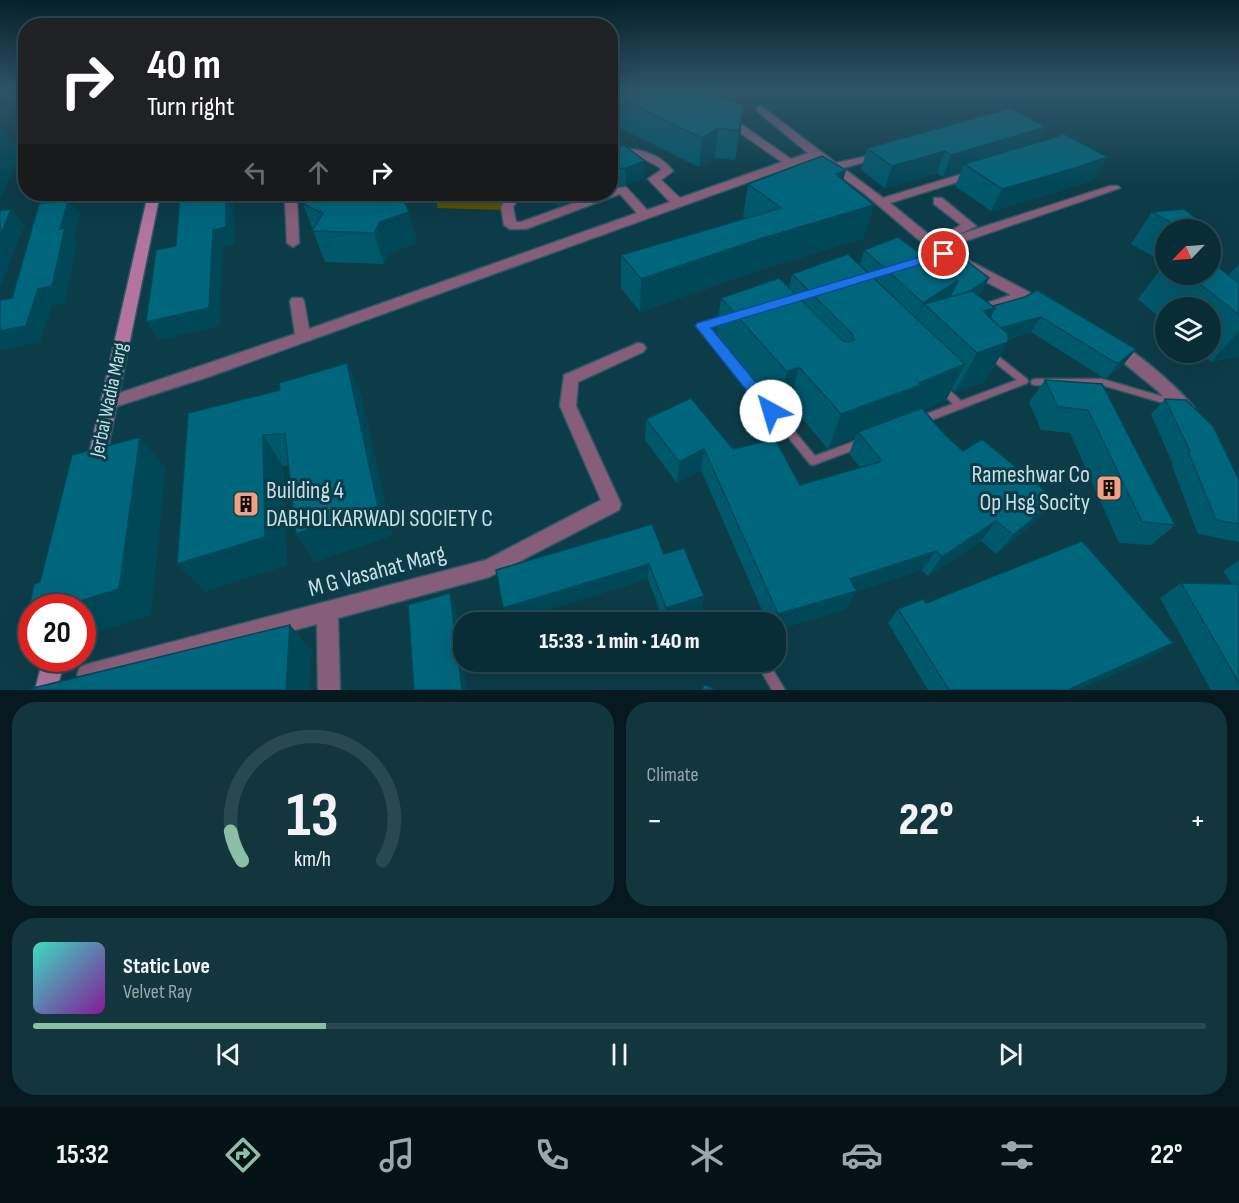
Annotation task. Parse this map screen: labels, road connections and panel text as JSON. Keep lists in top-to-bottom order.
{
  "streets": {
    "main road": ["Jerbai Wadia Marg"],
    "street": ["M G Vasahat Marg"]
  },
  "places": {
    "building": ["Rameshwar Co Op Hsg Socity", "Building 4 DABHOLKARWADI SOCIETY C"]
  },
  "north": "bottom left",
  "page": {
    "turn": ["40 m", "Turn right"],
    "limit": "20",
    "trip": "15:33 · 1 min · 140 m",
    "tile": "Climate",
    "heat": ["−", "22°", "+"],
    "song": ["Static Love", "Velvet Ray"],
    "tabs": ["15:32", "22°"],
    "gauge": ["13", "km/h"]
  }
}
